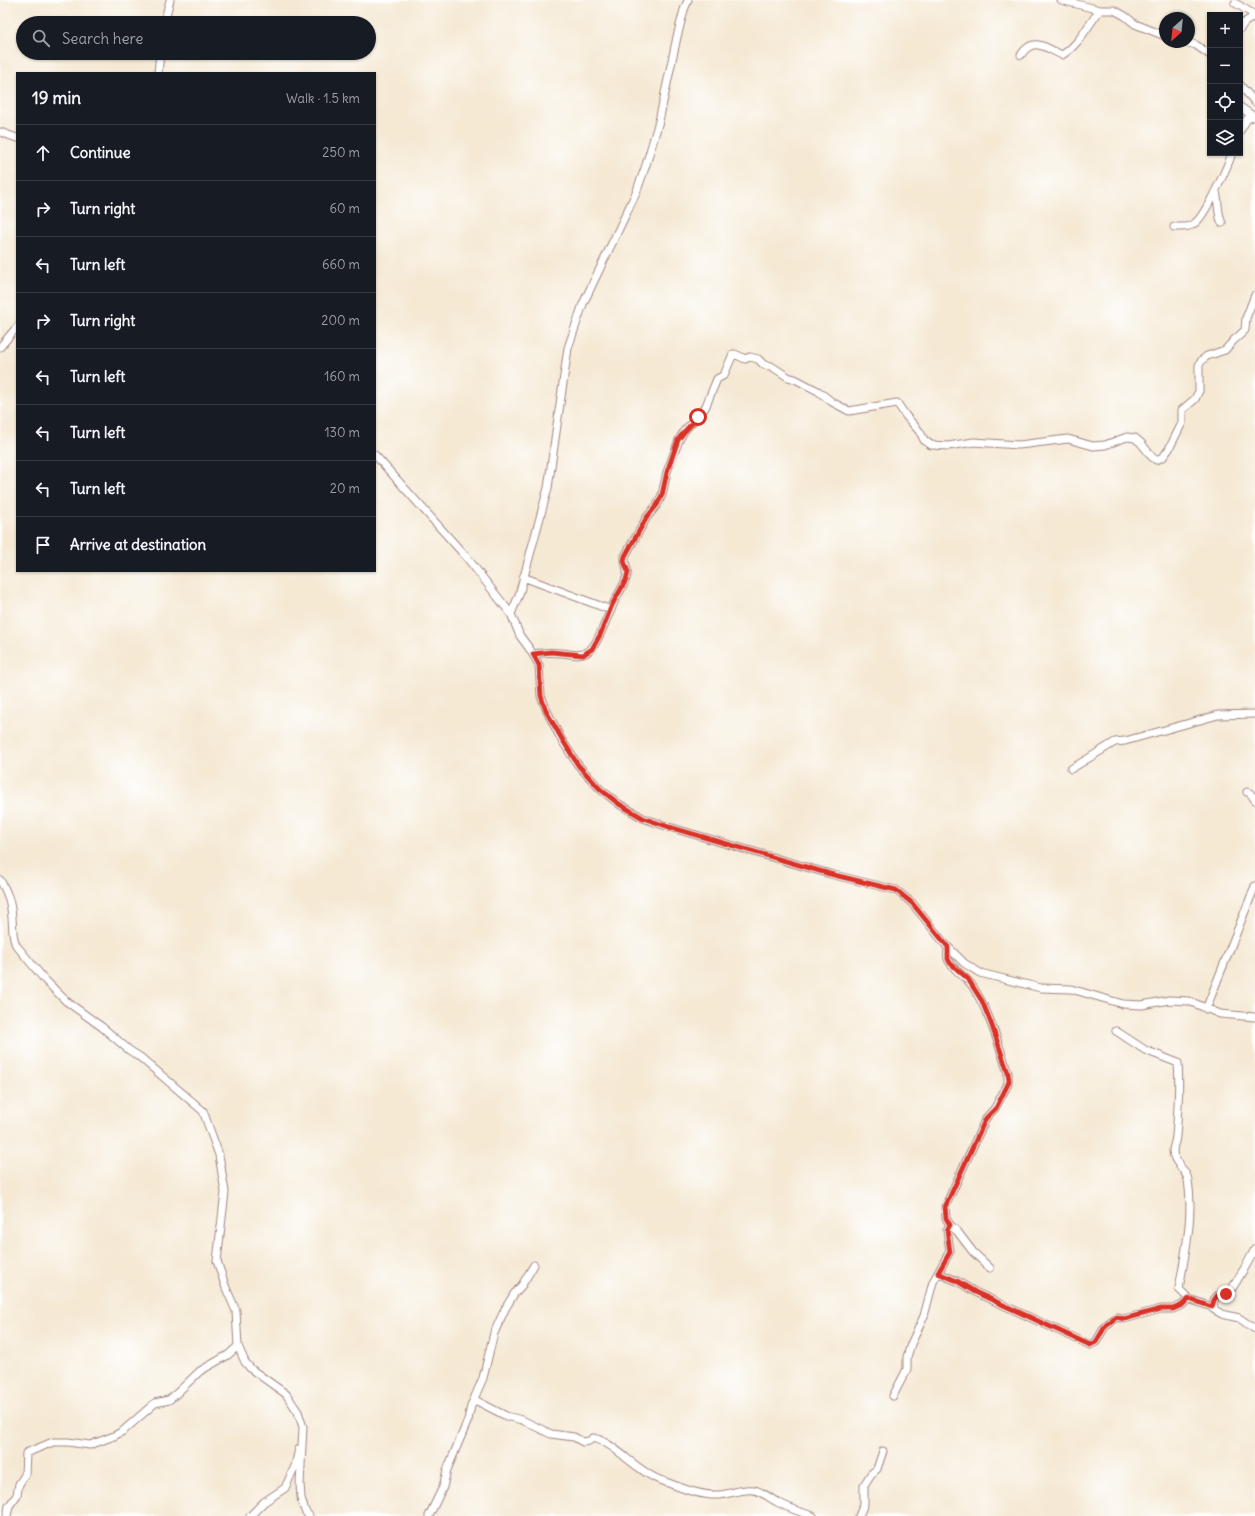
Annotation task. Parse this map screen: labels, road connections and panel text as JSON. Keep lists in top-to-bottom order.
{
  "north": "bottom left",
  "page": {
    "map_buttons": ["+", "−"],
    "search": "Search here",
    "heading": ["19 min", "Walk · 1.5 km"],
    "list": [
      ["Continue", "250 m"],
      ["Turn right", "60 m"],
      ["Turn left", "660 m"],
      ["Turn right", "200 m"],
      ["Turn left", "160 m"],
      ["Turn left", "130 m"],
      ["Turn left", "20 m"],
      "Arrive at destination"
    ]
  }
}
